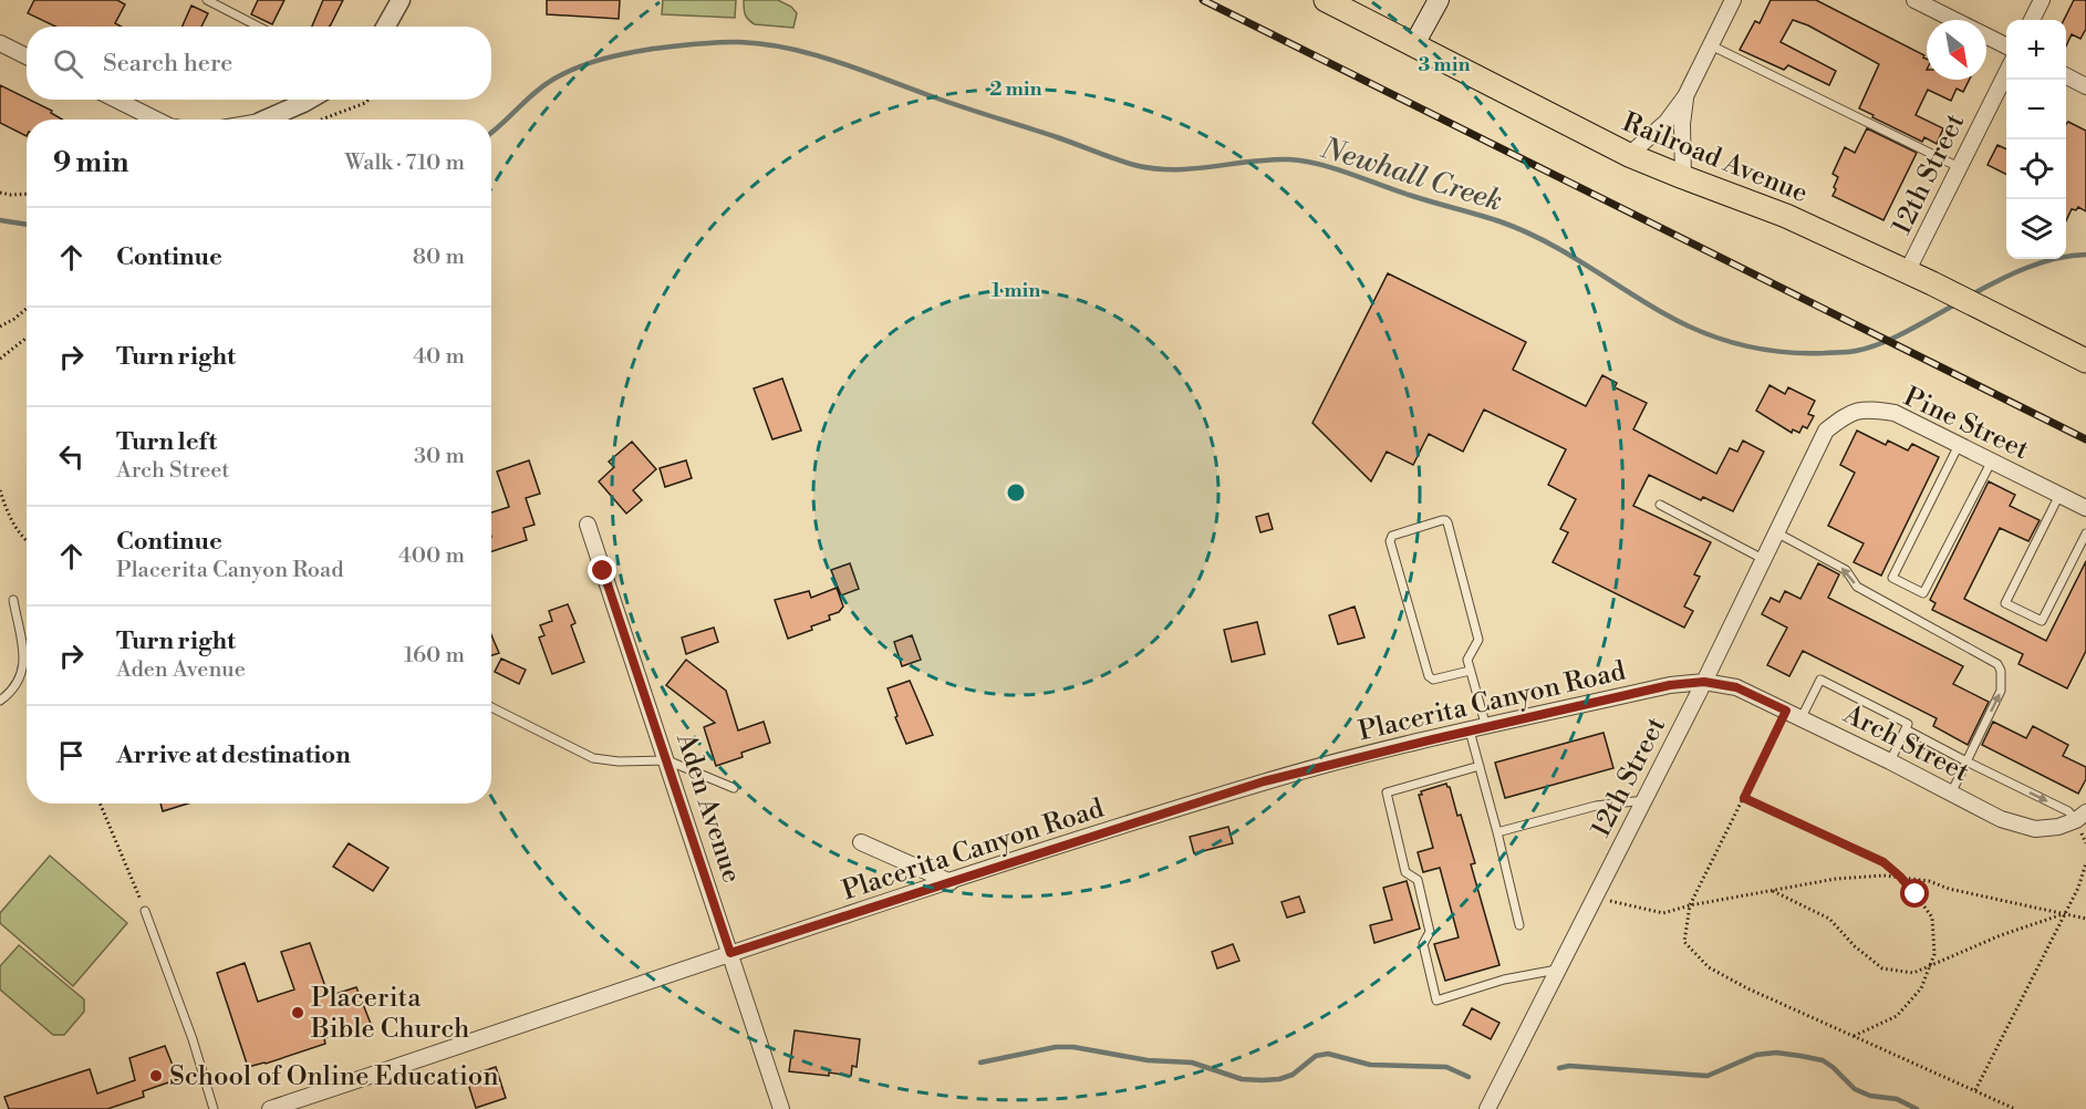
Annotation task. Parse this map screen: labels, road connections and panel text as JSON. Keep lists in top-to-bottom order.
{
  "streets": {
    "main road": ["Railroad Avenue"],
    "street": [
      "12th Street",
      "Pine Street",
      "Placerita Canyon Road",
      "Arch Street",
      "Aden Avenue"
    ]
  },
  "crossings": [
    ["Railroad Avenue", "12th Street"],
    ["12th Street", "Pine Street"],
    ["12th Street", "Placerita Canyon Road"],
    ["12th Street", "Arch Street"],
    ["Placerita Canyon Road", "Arch Street"],
    ["Placerita Canyon Road", "Aden Avenue"]
  ],
  "water": ["Newhall Creek"],
  "places": ["Placerita Bible Church", "School of Online Education"],
  "north": "bottom right",
  "page": {
    "map_buttons": ["+", "−"],
    "search": "Search here",
    "heading": ["9 min", "Walk · 710 m"],
    "list": [
      ["Continue", "80 m"],
      ["Turn right", "40 m"],
      ["Turn left", "Arch Street", "30 m"],
      ["Continue", "Placerita Canyon Road", "400 m"],
      ["Turn right", "Aden Avenue", "160 m"],
      "Arrive at destination"
    ]
  },
  "rings": ["3 min", "2 min", "1 min"]
}
